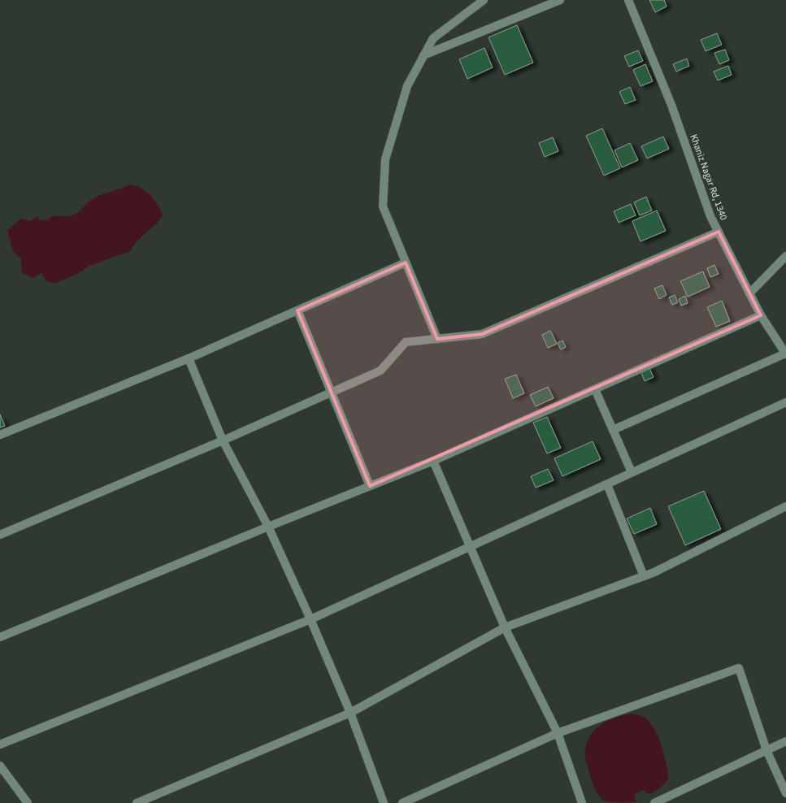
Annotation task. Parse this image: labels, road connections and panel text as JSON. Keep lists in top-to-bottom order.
{
  "streets": {
    "street": ["Khaniz Nagar Rd, 1340"]
  }
}
